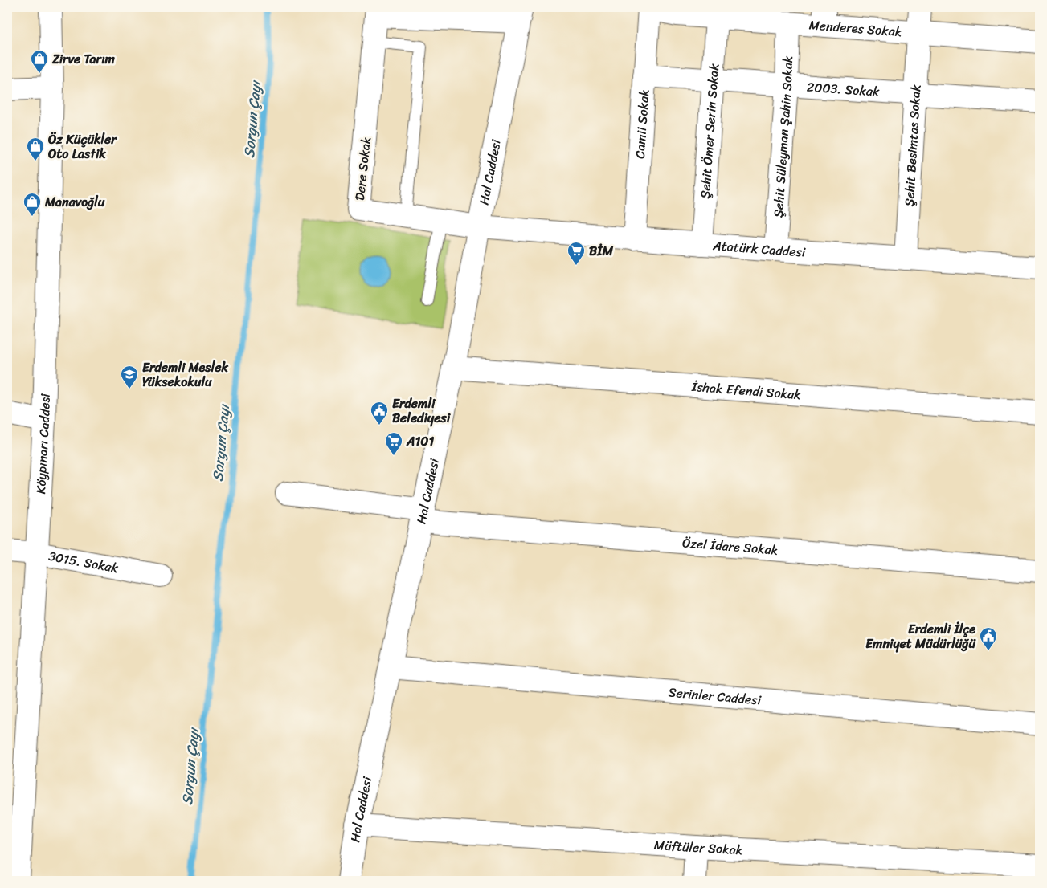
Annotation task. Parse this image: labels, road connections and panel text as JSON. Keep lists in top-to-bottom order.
{
  "streets": {
    "street": [
      "Menderes Sokak",
      "2003. Sokak",
      "Camii Sokak",
      "Şehit Ömer Serin Sokak",
      "Şehit Süleyman Şahin Sokak",
      "Şehit Besimtas Sokak",
      "Dere Sokak",
      "Hal Caddesi",
      "Atatürk Caddesi",
      "İshak Efendi Sokak",
      "Köypınarı Caddesi",
      "Özel İdare Sokak",
      "3015. Sokak",
      "Serinler Caddesi",
      "Müftüler Sokak"
    ]
  },
  "crossings": [
    ["Menderes Sokak", "Camii Sokak"],
    ["Menderes Sokak", "Şehit Ömer Serin Sokak"],
    ["Menderes Sokak", "Şehit Süleyman Şahin Sokak"],
    ["Menderes Sokak", "Şehit Besimtas Sokak"],
    ["2003. Sokak", "Camii Sokak"],
    ["2003. Sokak", "Şehit Ömer Serin Sokak"],
    ["2003. Sokak", "Şehit Süleyman Şahin Sokak"],
    ["2003. Sokak", "Şehit Besimtas Sokak"],
    ["Camii Sokak", "Atatürk Caddesi"],
    ["Şehit Ömer Serin Sokak", "Atatürk Caddesi"],
    ["Şehit Süleyman Şahin Sokak", "Atatürk Caddesi"],
    ["Şehit Besimtas Sokak", "Atatürk Caddesi"],
    ["Dere Sokak", "Hal Caddesi"],
    ["Dere Sokak", "Atatürk Caddesi"],
    ["Hal Caddesi", "Atatürk Caddesi"],
    ["Hal Caddesi", "İshak Efendi Sokak"],
    ["Hal Caddesi", "Özel İdare Sokak"],
    ["Hal Caddesi", "Serinler Caddesi"],
    ["Hal Caddesi", "Müftüler Sokak"],
    ["Köypınarı Caddesi", "3015. Sokak"]
  ],
  "water": ["Sorgun Çayı"],
  "places": {
    "shop": ["Zirve Tarım", "Öz Küçükler Oto Lastik", "Manavoğlu"],
    "supermarket": ["BİM", "A101"],
    "school or university": ["Erdemli Meslek Yüksekokulu"],
    "public building": ["Erdemli Belediyesi", "Erdemli İlçe Emniyet Müdürlüğü"]
  }
}
